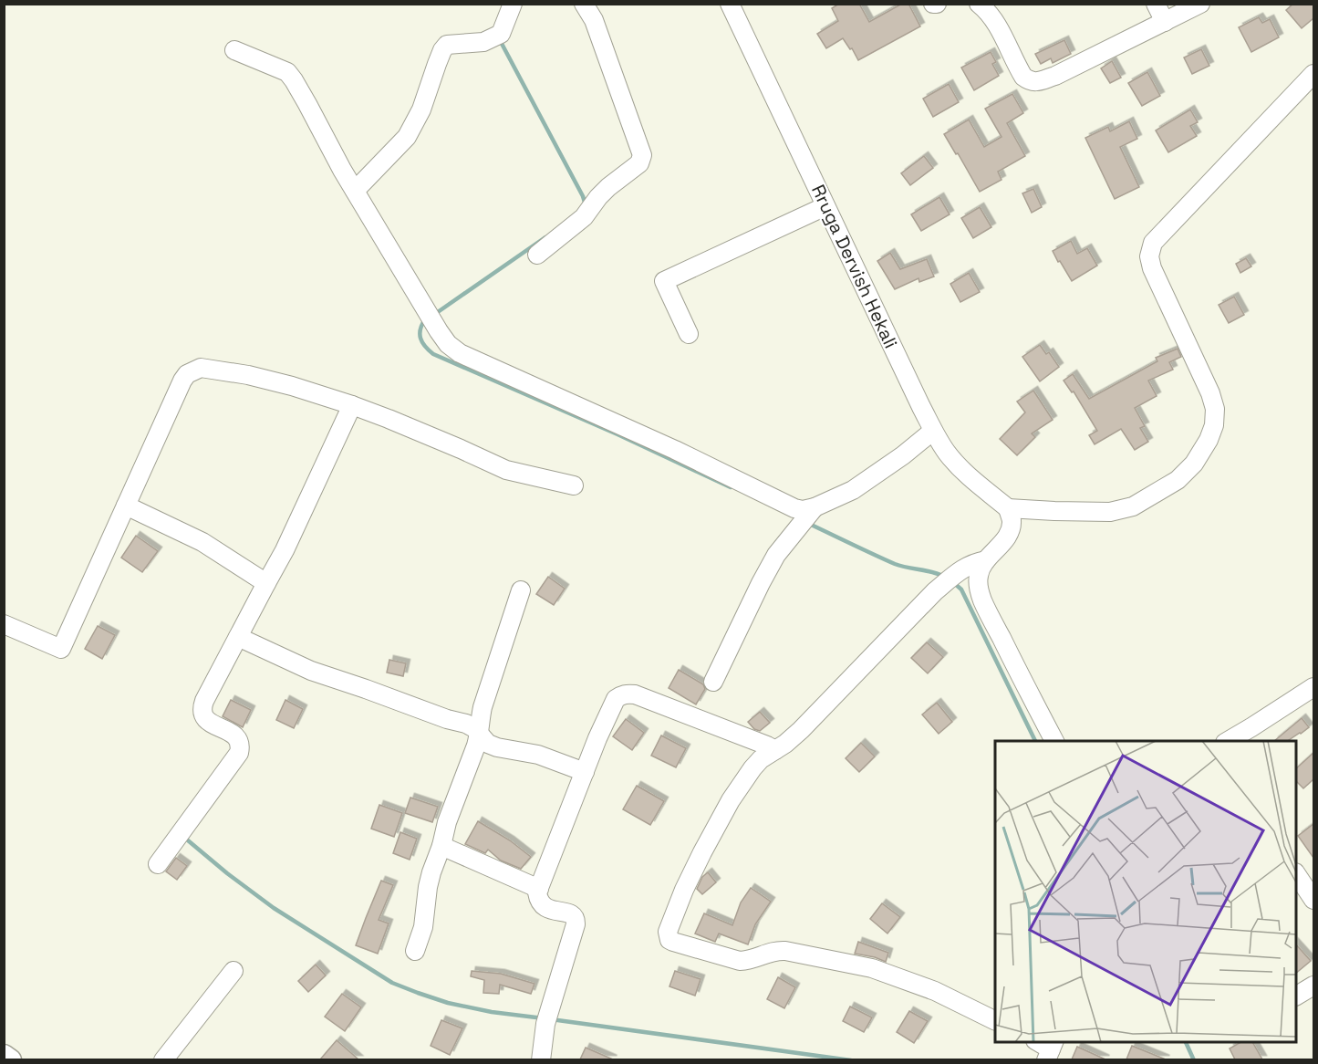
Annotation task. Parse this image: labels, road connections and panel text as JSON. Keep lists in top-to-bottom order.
{
  "streets": {
    "street": ["Rruga Dervish Hekali"]
  }
}
